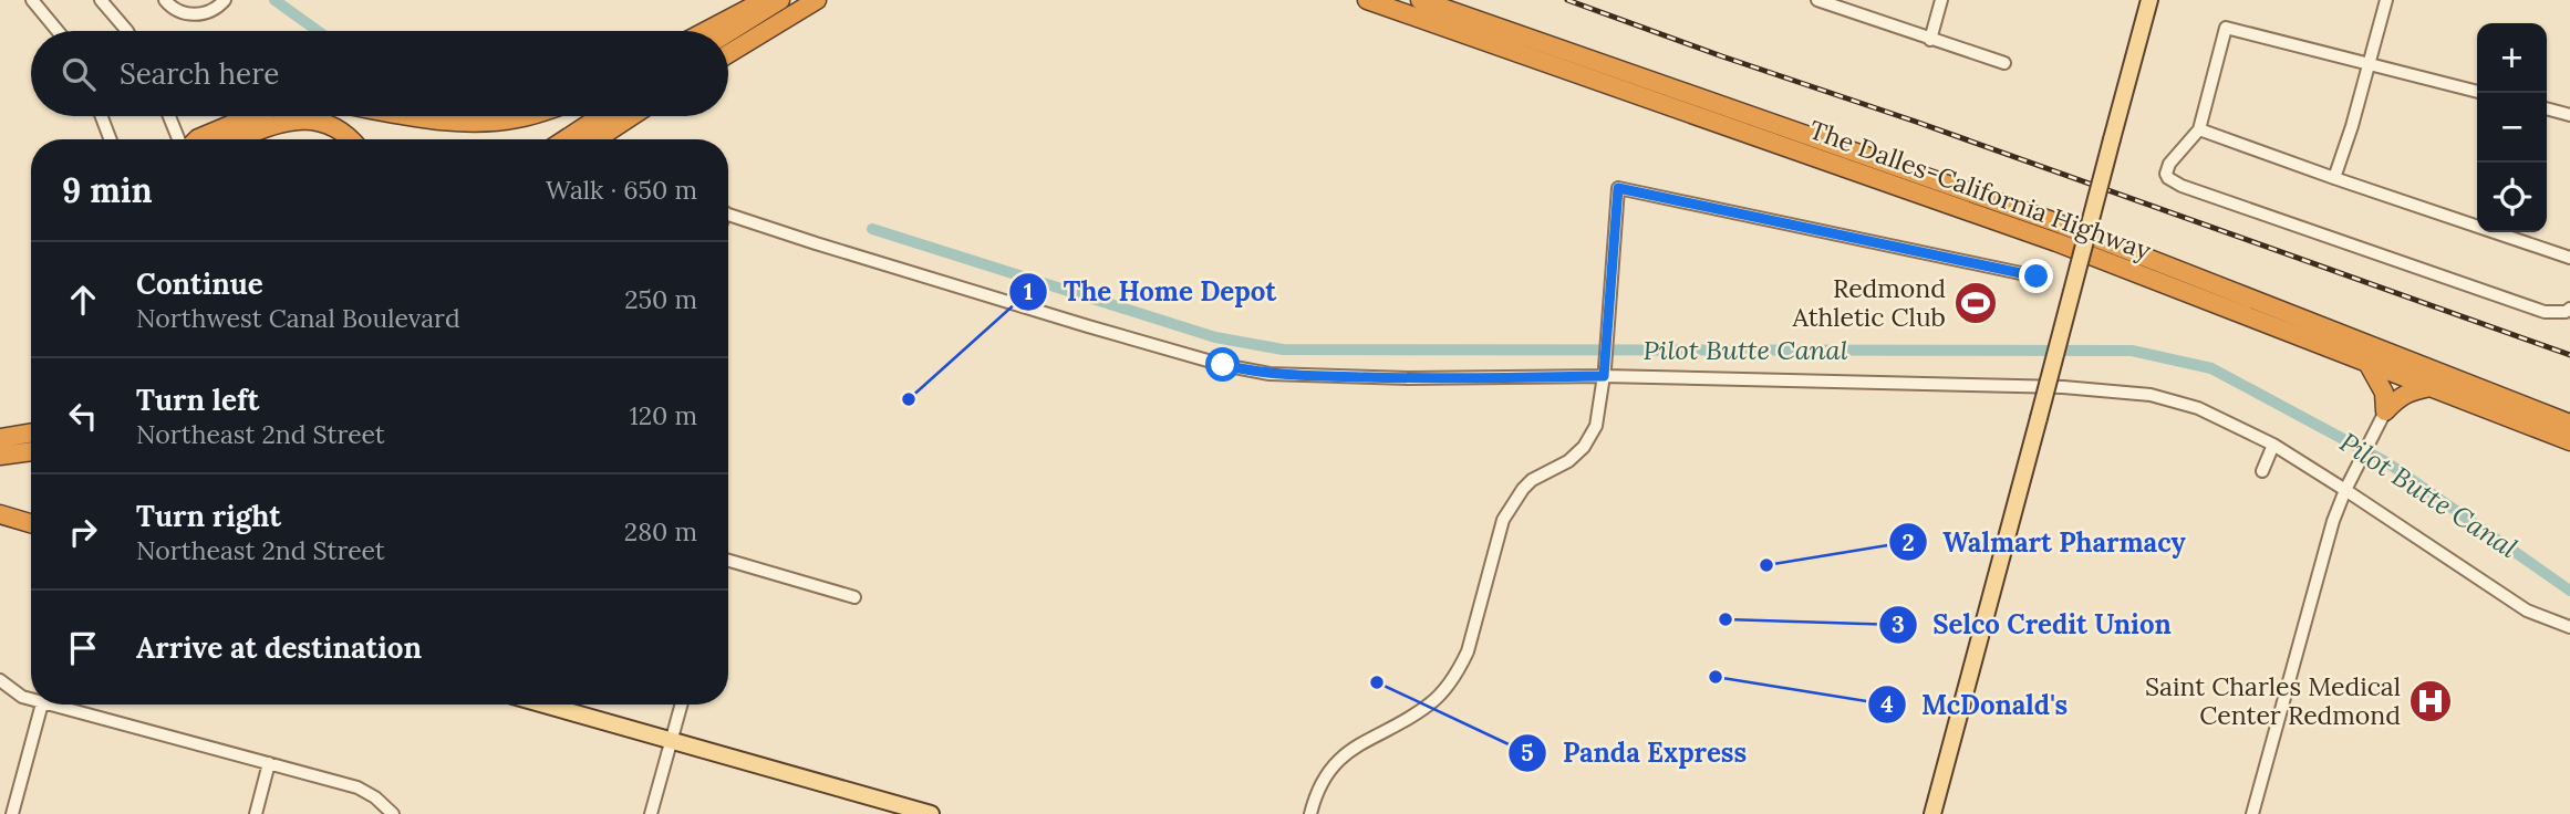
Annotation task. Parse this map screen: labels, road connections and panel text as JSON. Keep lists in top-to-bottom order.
{
  "streets": {
    "highway": ["The Dalles-California Highway"]
  },
  "water": ["Pilot Butte Canal"],
  "places": {
    "sports": ["Redmond Athletic Club"],
    "other": [
      "The Home Depot",
      "Walmart Pharmacy",
      "Selco Credit Union",
      "McDonald's",
      "Panda Express"
    ],
    "hospital": ["Saint Charles Medical Center Redmond"]
  },
  "page": {
    "map_buttons": ["+", "−"],
    "search": "Search here",
    "heading": ["9 min", "Walk · 650 m"],
    "list": [
      ["Continue", "Northwest Canal Boulevard", "250 m"],
      ["Turn left", "Northeast 2nd Street", "120 m"],
      ["Turn right", "Northeast 2nd Street", "280 m"],
      "Arrive at destination"
    ]
  }
}
